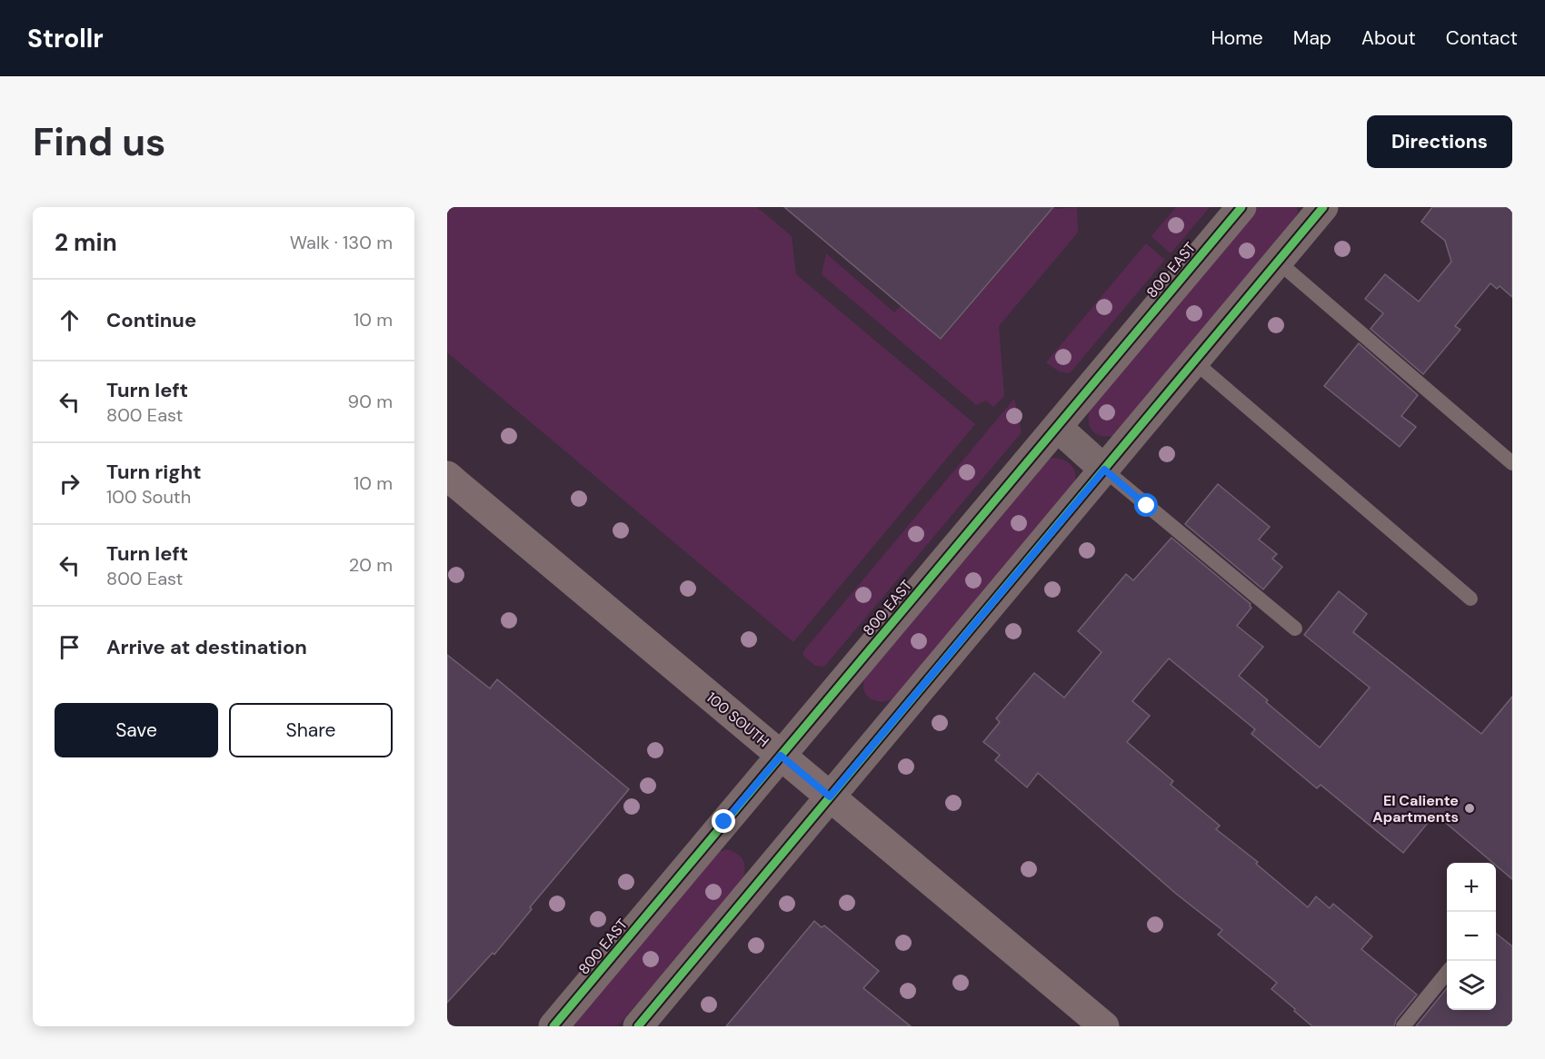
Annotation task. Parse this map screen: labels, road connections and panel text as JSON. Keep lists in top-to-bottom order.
{
  "streets": {
    "main road": ["100 SOUTH"],
    "street": ["800 EAST"]
  },
  "crossings": [
    ["800 EAST", "100 SOUTH"]
  ],
  "places": ["El Caliente Apartments"],
  "page": {
    "header": "Strollr",
    "nav": [
      "Home",
      "Map",
      "About",
      "Contact"
    ],
    "buttons": [
      "Directions",
      ["Save", "Share"]
    ],
    "title": "Find us",
    "heading": ["2 min", "Walk · 130 m"],
    "list": [
      ["Continue", "10 m"],
      ["Turn left", "800 East", "90 m"],
      ["Turn right", "100 South", "10 m"],
      ["Turn left", "800 East", "20 m"],
      "Arrive at destination"
    ],
    "map_buttons": ["+", "−"]
  }
}
